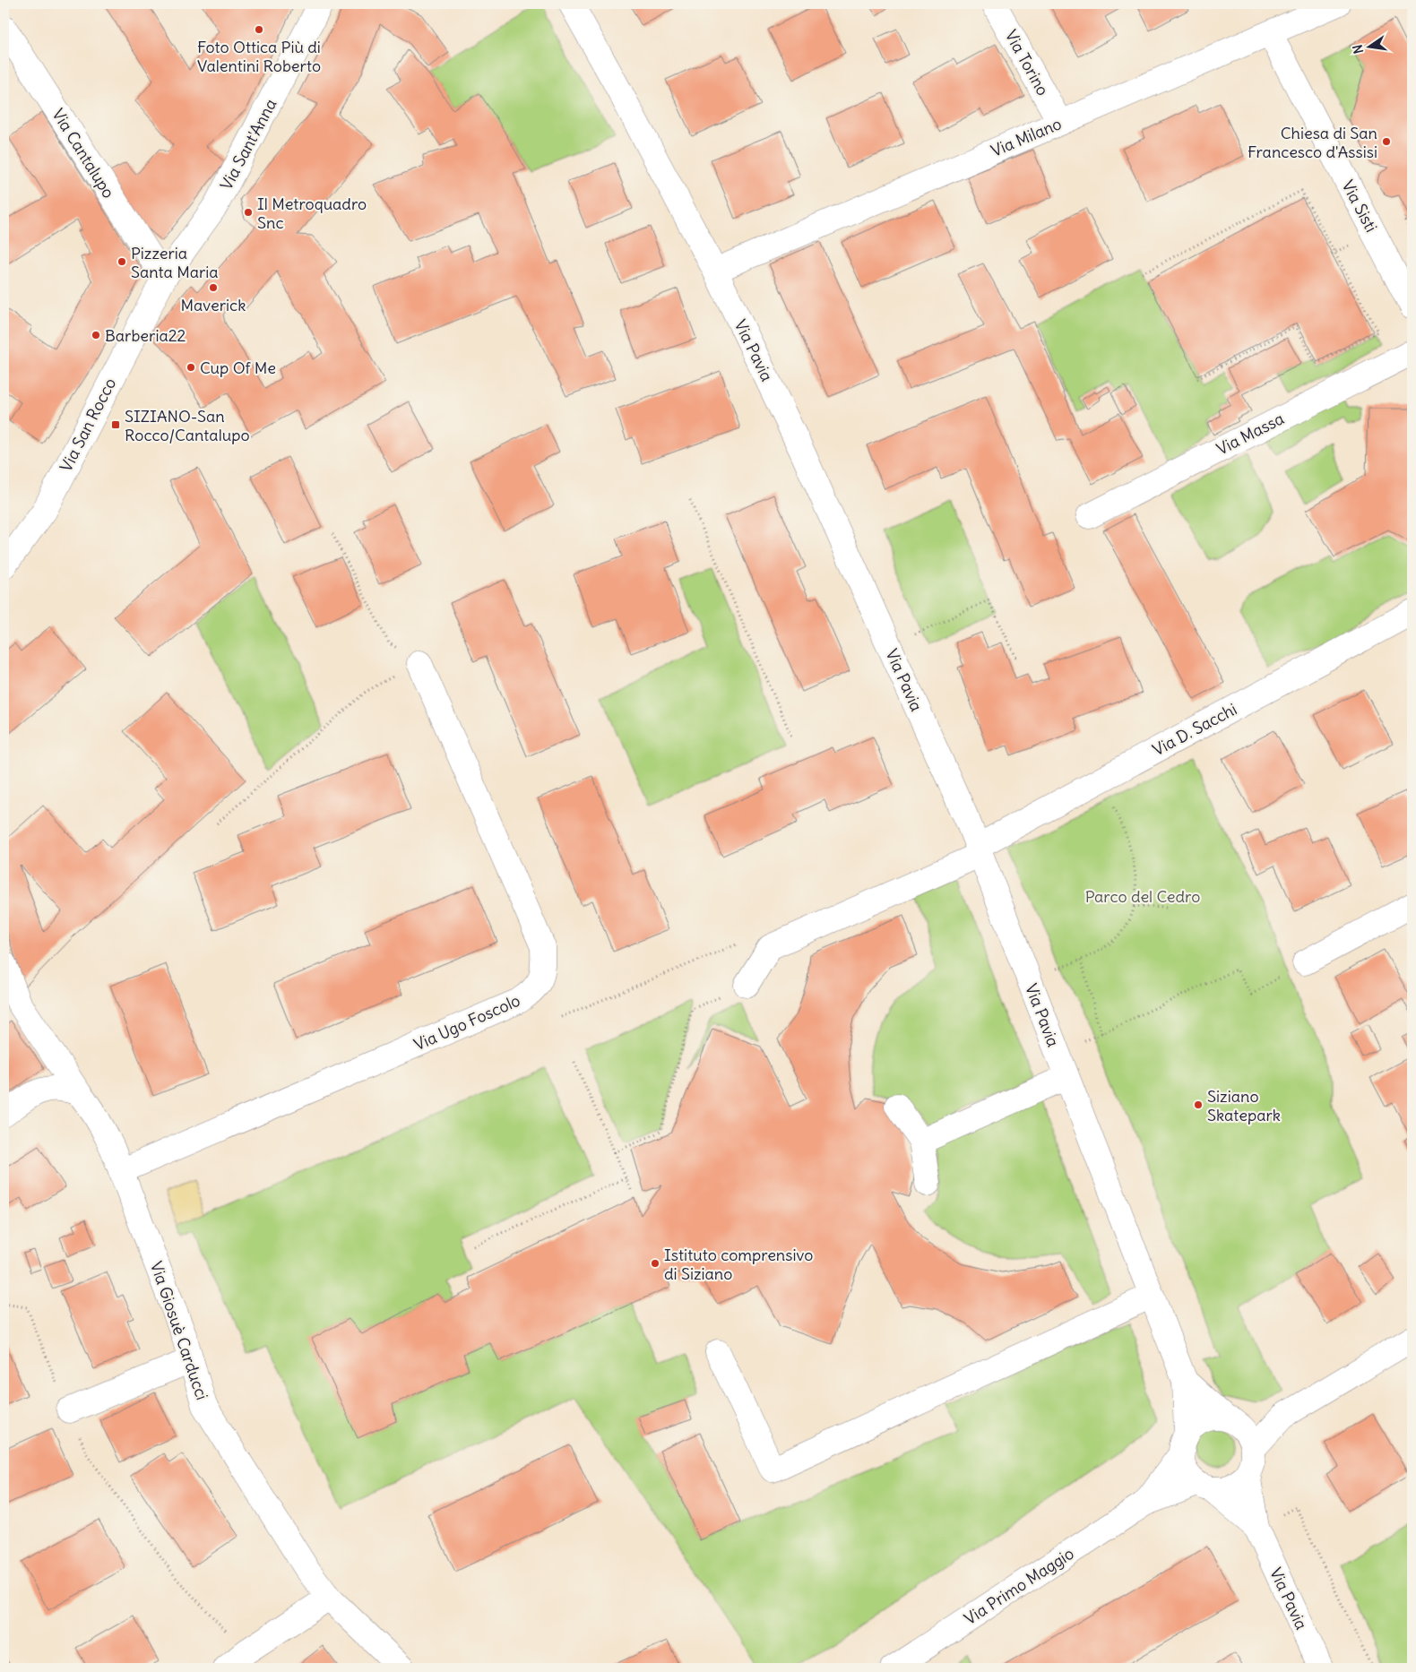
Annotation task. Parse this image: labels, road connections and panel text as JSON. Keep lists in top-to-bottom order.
{
  "streets": {
    "street": [
      "Via Torino",
      "Via Milano",
      "Via Sant'Anna",
      "Via Cantalupo",
      "Via Sisti",
      "Via Pavia",
      "Via San Rocco",
      "Via Massa",
      "Via D. Sacchi",
      "Via Ugo Foscolo",
      "Via Giosuè Carducci",
      "Via Primo Maggio"
    ]
  },
  "crossings": [
    ["Via Torino", "Via Milano"],
    ["Via Milano", "Via Sisti"],
    ["Via Milano", "Via Pavia"],
    ["Via Sant'Anna", "Via Cantalupo"],
    ["Via Sant'Anna", "Via San Rocco"],
    ["Via Cantalupo", "Via San Rocco"],
    ["Via Pavia", "Via D. Sacchi"],
    ["Via Pavia", "Via Primo Maggio"],
    ["Via Ugo Foscolo", "Via Giosuè Carducci"]
  ],
  "parks": ["Parco del Cedro"],
  "places": {
    "other": [
      "Foto Ottica Più di Valentini Roberto",
      "Chiesa di San Francesco d'Assisi",
      "Il Metroquadro Snc",
      "Pizzeria Santa Maria",
      "Maverick",
      "Barberia22",
      "Cup Of Me",
      "Siziano Skatepark",
      "Istituto comprensivo di Siziano"
    ],
    "transit": ["SIZIANO-San Rocco/Cantalupo"]
  },
  "north": "left"
}
